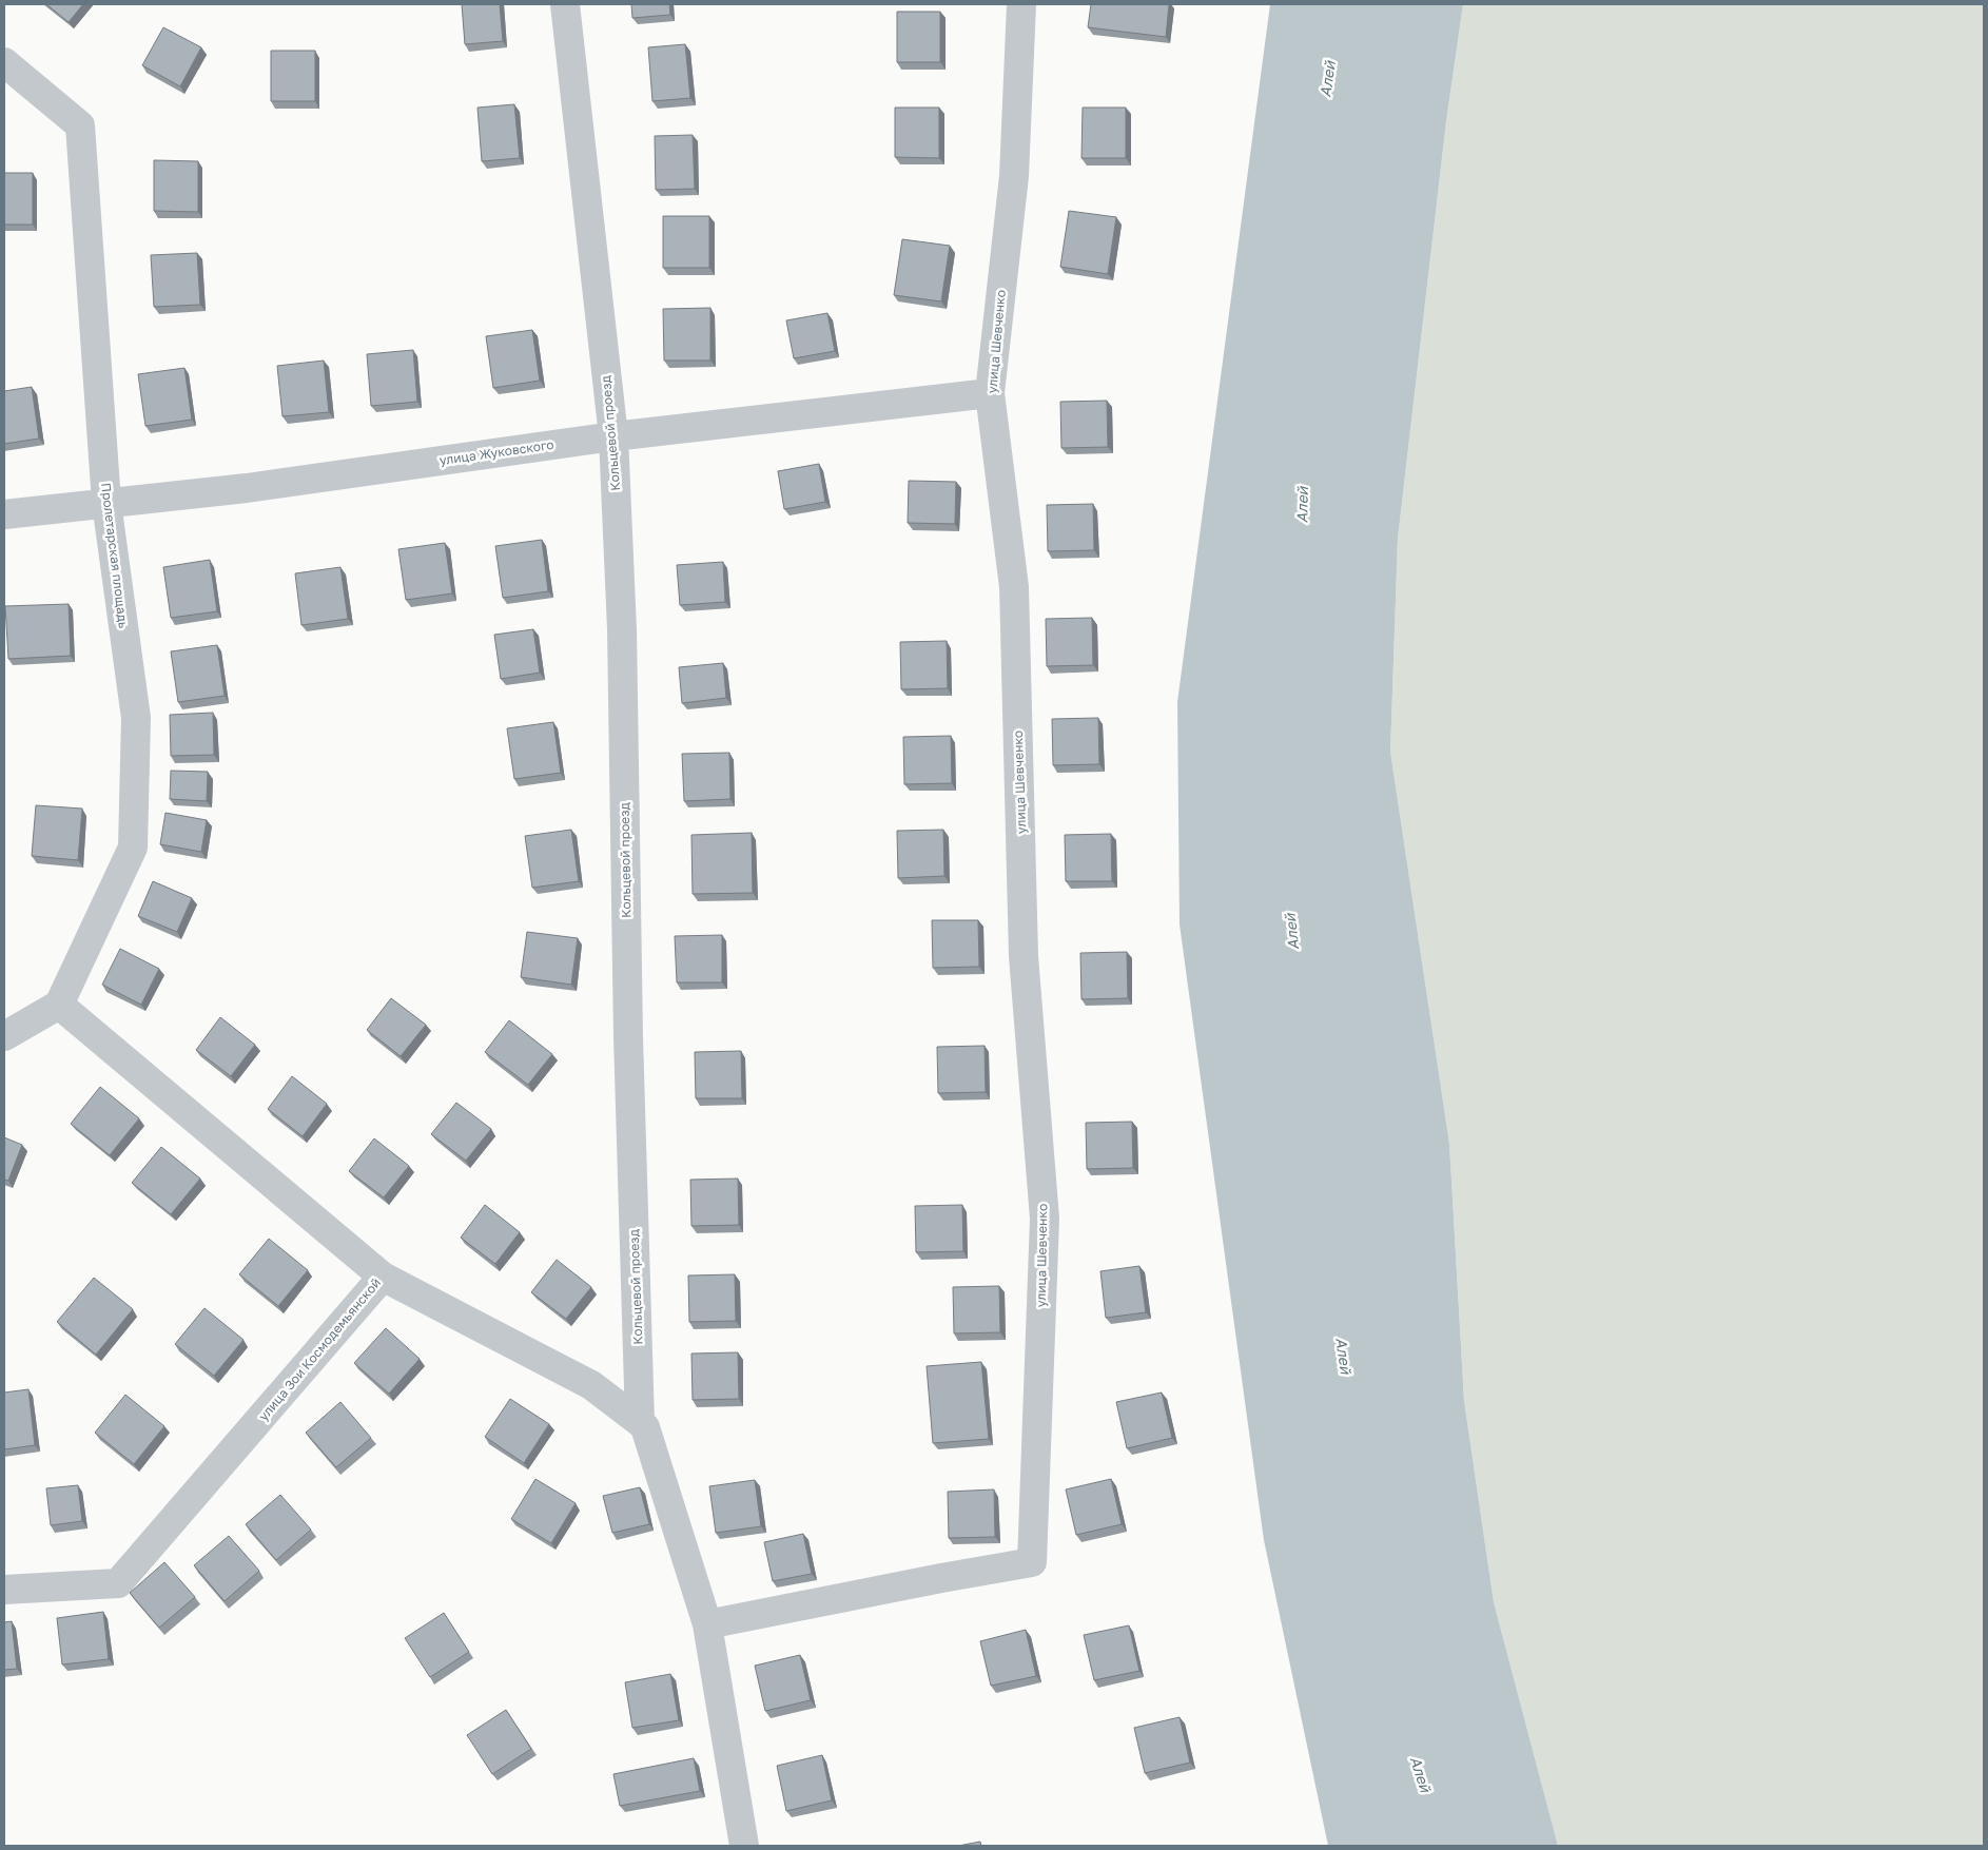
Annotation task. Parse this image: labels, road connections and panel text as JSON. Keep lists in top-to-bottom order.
{
  "streets": {
    "street": [
      "улица Шевченко",
      "Кольцевой проезд",
      "улица Жуковского",
      "Пролетарская площадь",
      "улица Зои Космодемьянской"
    ]
  },
  "crossings": [
    ["улица Шевченко", "улица Жуковского"],
    ["Кольцевой проезд", "улица Жуковского"],
    ["улица Жуковского", "Пролетарская площадь"],
    ["Пролетарская площадь", "улица Зои Космодемьянской"]
  ],
  "water": ["Алей"]
}
